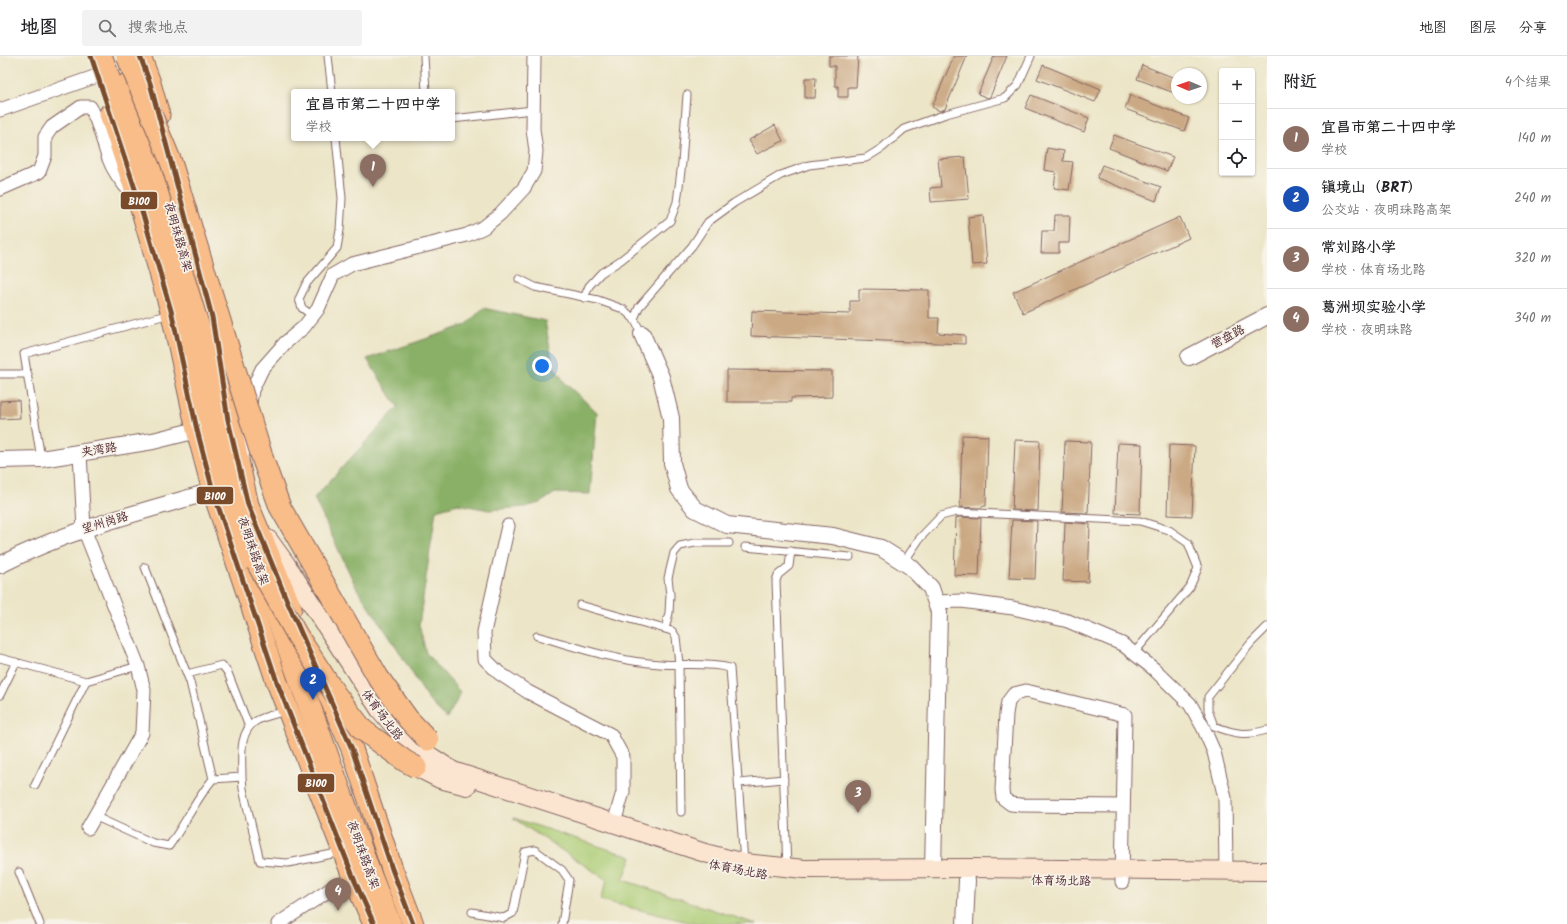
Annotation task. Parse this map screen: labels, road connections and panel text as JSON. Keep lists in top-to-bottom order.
{
  "streets": {
    "highway": ["夜明珠路高架"],
    "main road": ["体育场北路"],
    "street": ["营盘路", "夹湾路", "望州岗路"]
  },
  "lines": ["transit line B100"],
  "north": "left",
  "page": {
    "header": "地图",
    "search": "搜索地点",
    "nav": ["地图", "图层", "分享"],
    "heading": ["附近", "4个结果"],
    "map_buttons": ["+", "−"],
    "popup": ["宜昌市第二十四中学", "学校"],
    "list": [
      {
        "mark": "1",
        "name": "宜昌市第二十四中学",
        "note": "学校",
        "value": "140 m"
      },
      {
        "mark": "2",
        "name": "镇境山（BRT）",
        "note": "公交站 · 夜明珠路高架",
        "value": "240 m"
      },
      {
        "mark": "3",
        "name": "常刘路小学",
        "note": "学校 · 体育场北路",
        "value": "320 m"
      },
      {
        "mark": "4",
        "name": "葛洲坝实验小学",
        "note": "学校 · 夜明珠路",
        "value": "340 m"
      }
    ],
    "pins": [
      "1",
      "2",
      "3",
      "4"
    ]
  }
}
